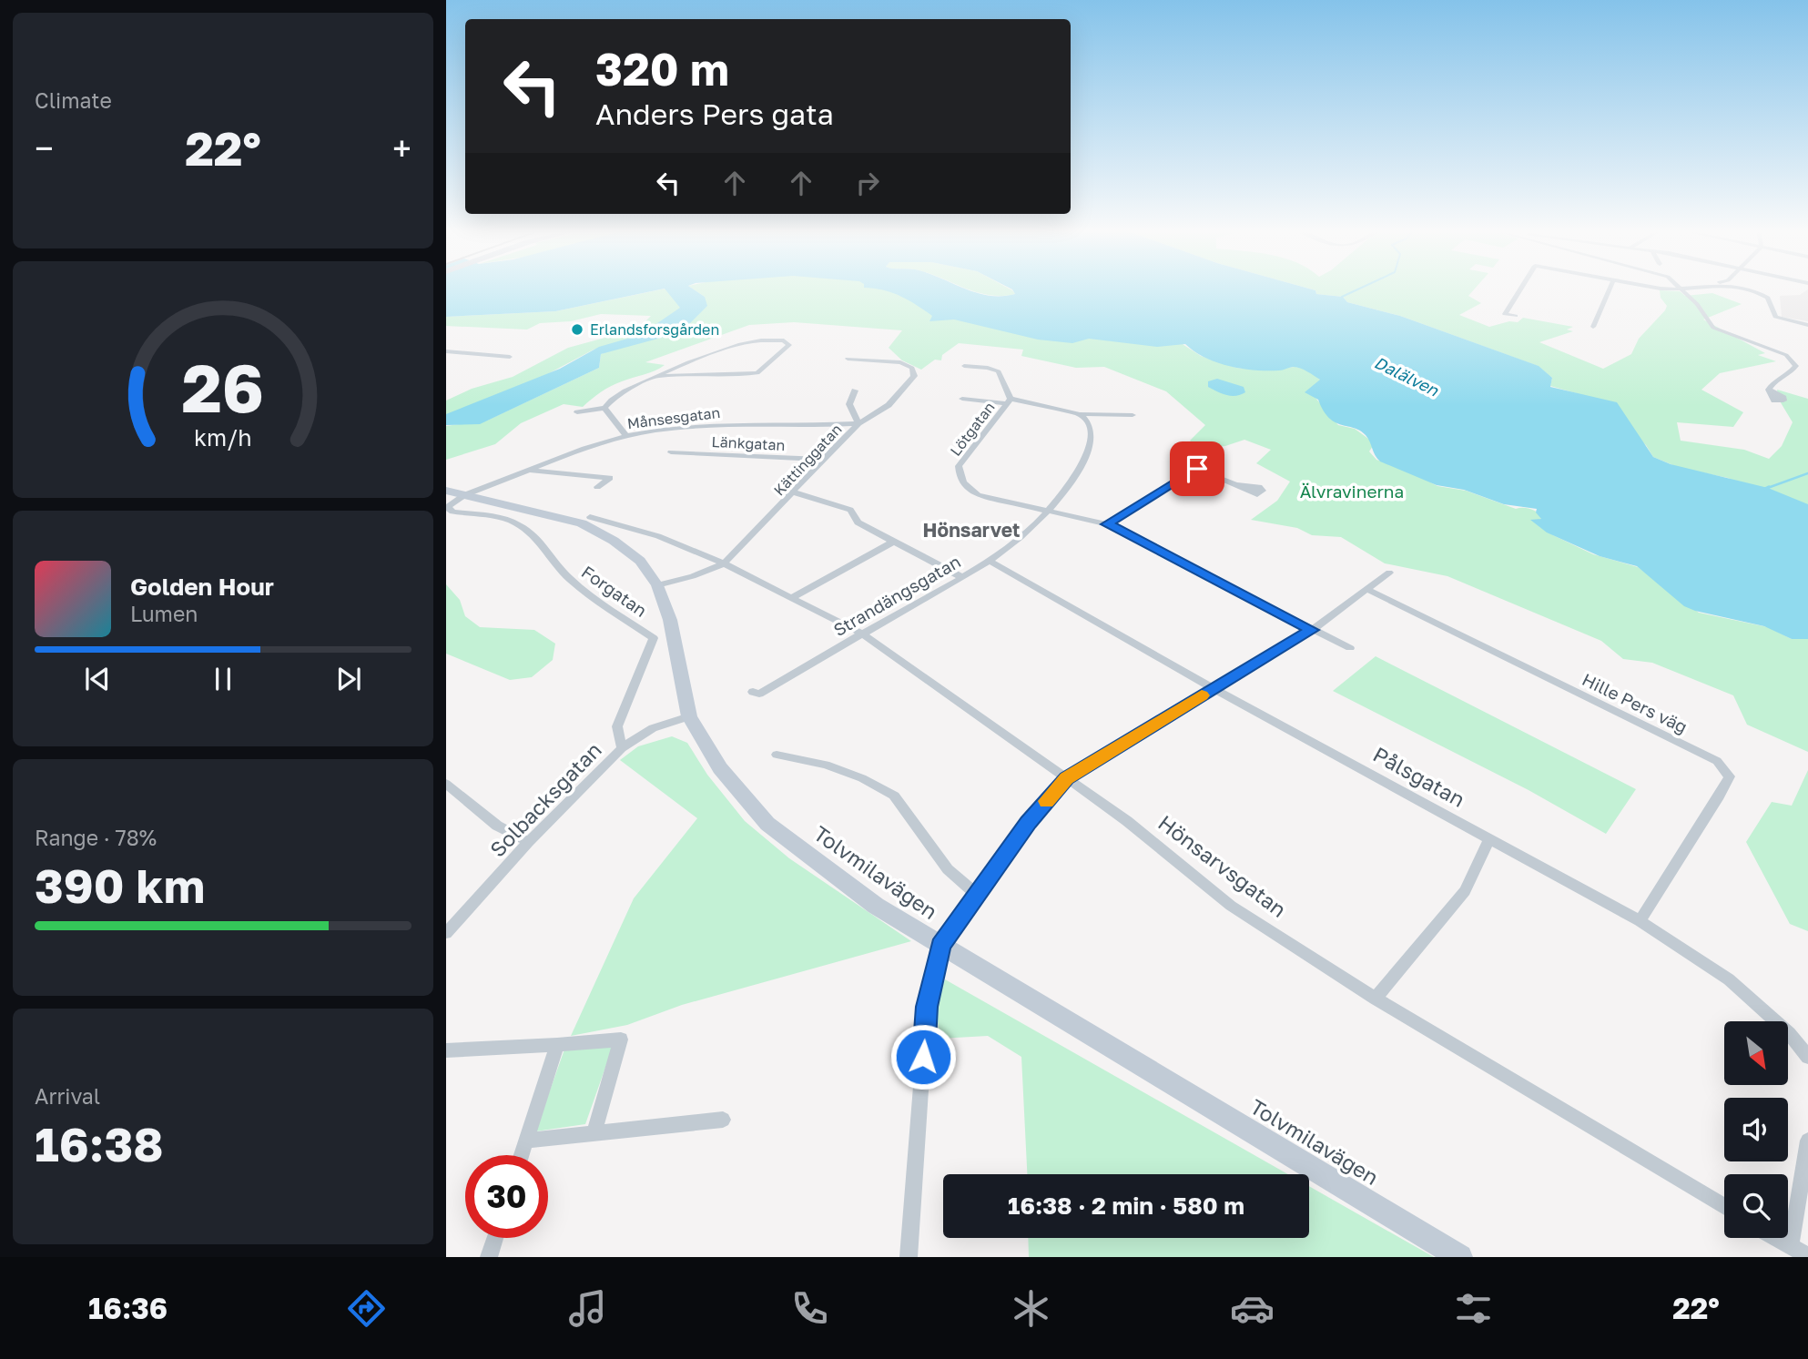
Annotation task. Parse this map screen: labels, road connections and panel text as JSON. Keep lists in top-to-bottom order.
{
  "streets": {
    "street": [
      "Månsesgatan",
      "Lötgatan",
      "Länkgatan",
      "Kättinggatan",
      "Forgatan",
      "Strandängsgatan",
      "Hille Pers väg",
      "Pålsgatan",
      "Solbacksgatan",
      "Hönsarvsgatan",
      "Tolvmilavägen"
    ]
  },
  "crossings": [
    ["Månsesgatan", "Kättinggatan"],
    ["Månsesgatan", "Forgatan"],
    ["Månsesgatan", "Tolvmilavägen"],
    ["Lötgatan", "Strandängsgatan"],
    ["Länkgatan", "Kättinggatan"],
    ["Kättinggatan", "Hönsarvsgatan"],
    ["Forgatan", "Solbacksgatan"],
    ["Forgatan", "Tolvmilavägen"],
    ["Strandängsgatan", "Pålsgatan"],
    ["Strandängsgatan", "Hönsarvsgatan"],
    ["Hille Pers väg", "Pålsgatan"],
    ["Solbacksgatan", "Tolvmilavägen"]
  ],
  "districts": ["Hönsarvet"],
  "water": ["Dalälven"],
  "parks": ["Älvravinerna"],
  "places": ["Erlandsforsgården"],
  "north": "bottom right",
  "page": {
    "tile": [
      "Climate",
      ["Range · 78%", "390 km"],
      ["Arrival", "16:38"]
    ],
    "turn": ["320 m", "Anders Pers gata"],
    "heat": ["−", "22°", "+"],
    "song": ["Golden Hour", "Lumen"],
    "limit": "30",
    "trip": "16:38 · 2 min · 580 m",
    "tabs": ["16:36", "22°"],
    "gauge": ["26", "km/h"]
  }
}
